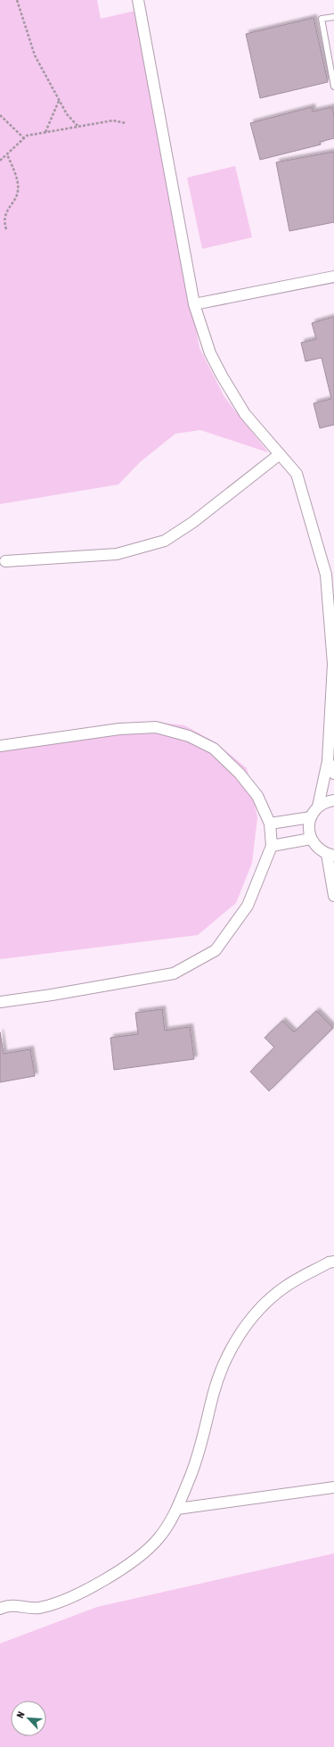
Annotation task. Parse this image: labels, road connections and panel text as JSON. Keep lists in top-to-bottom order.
{
  "north": "top left"
}
